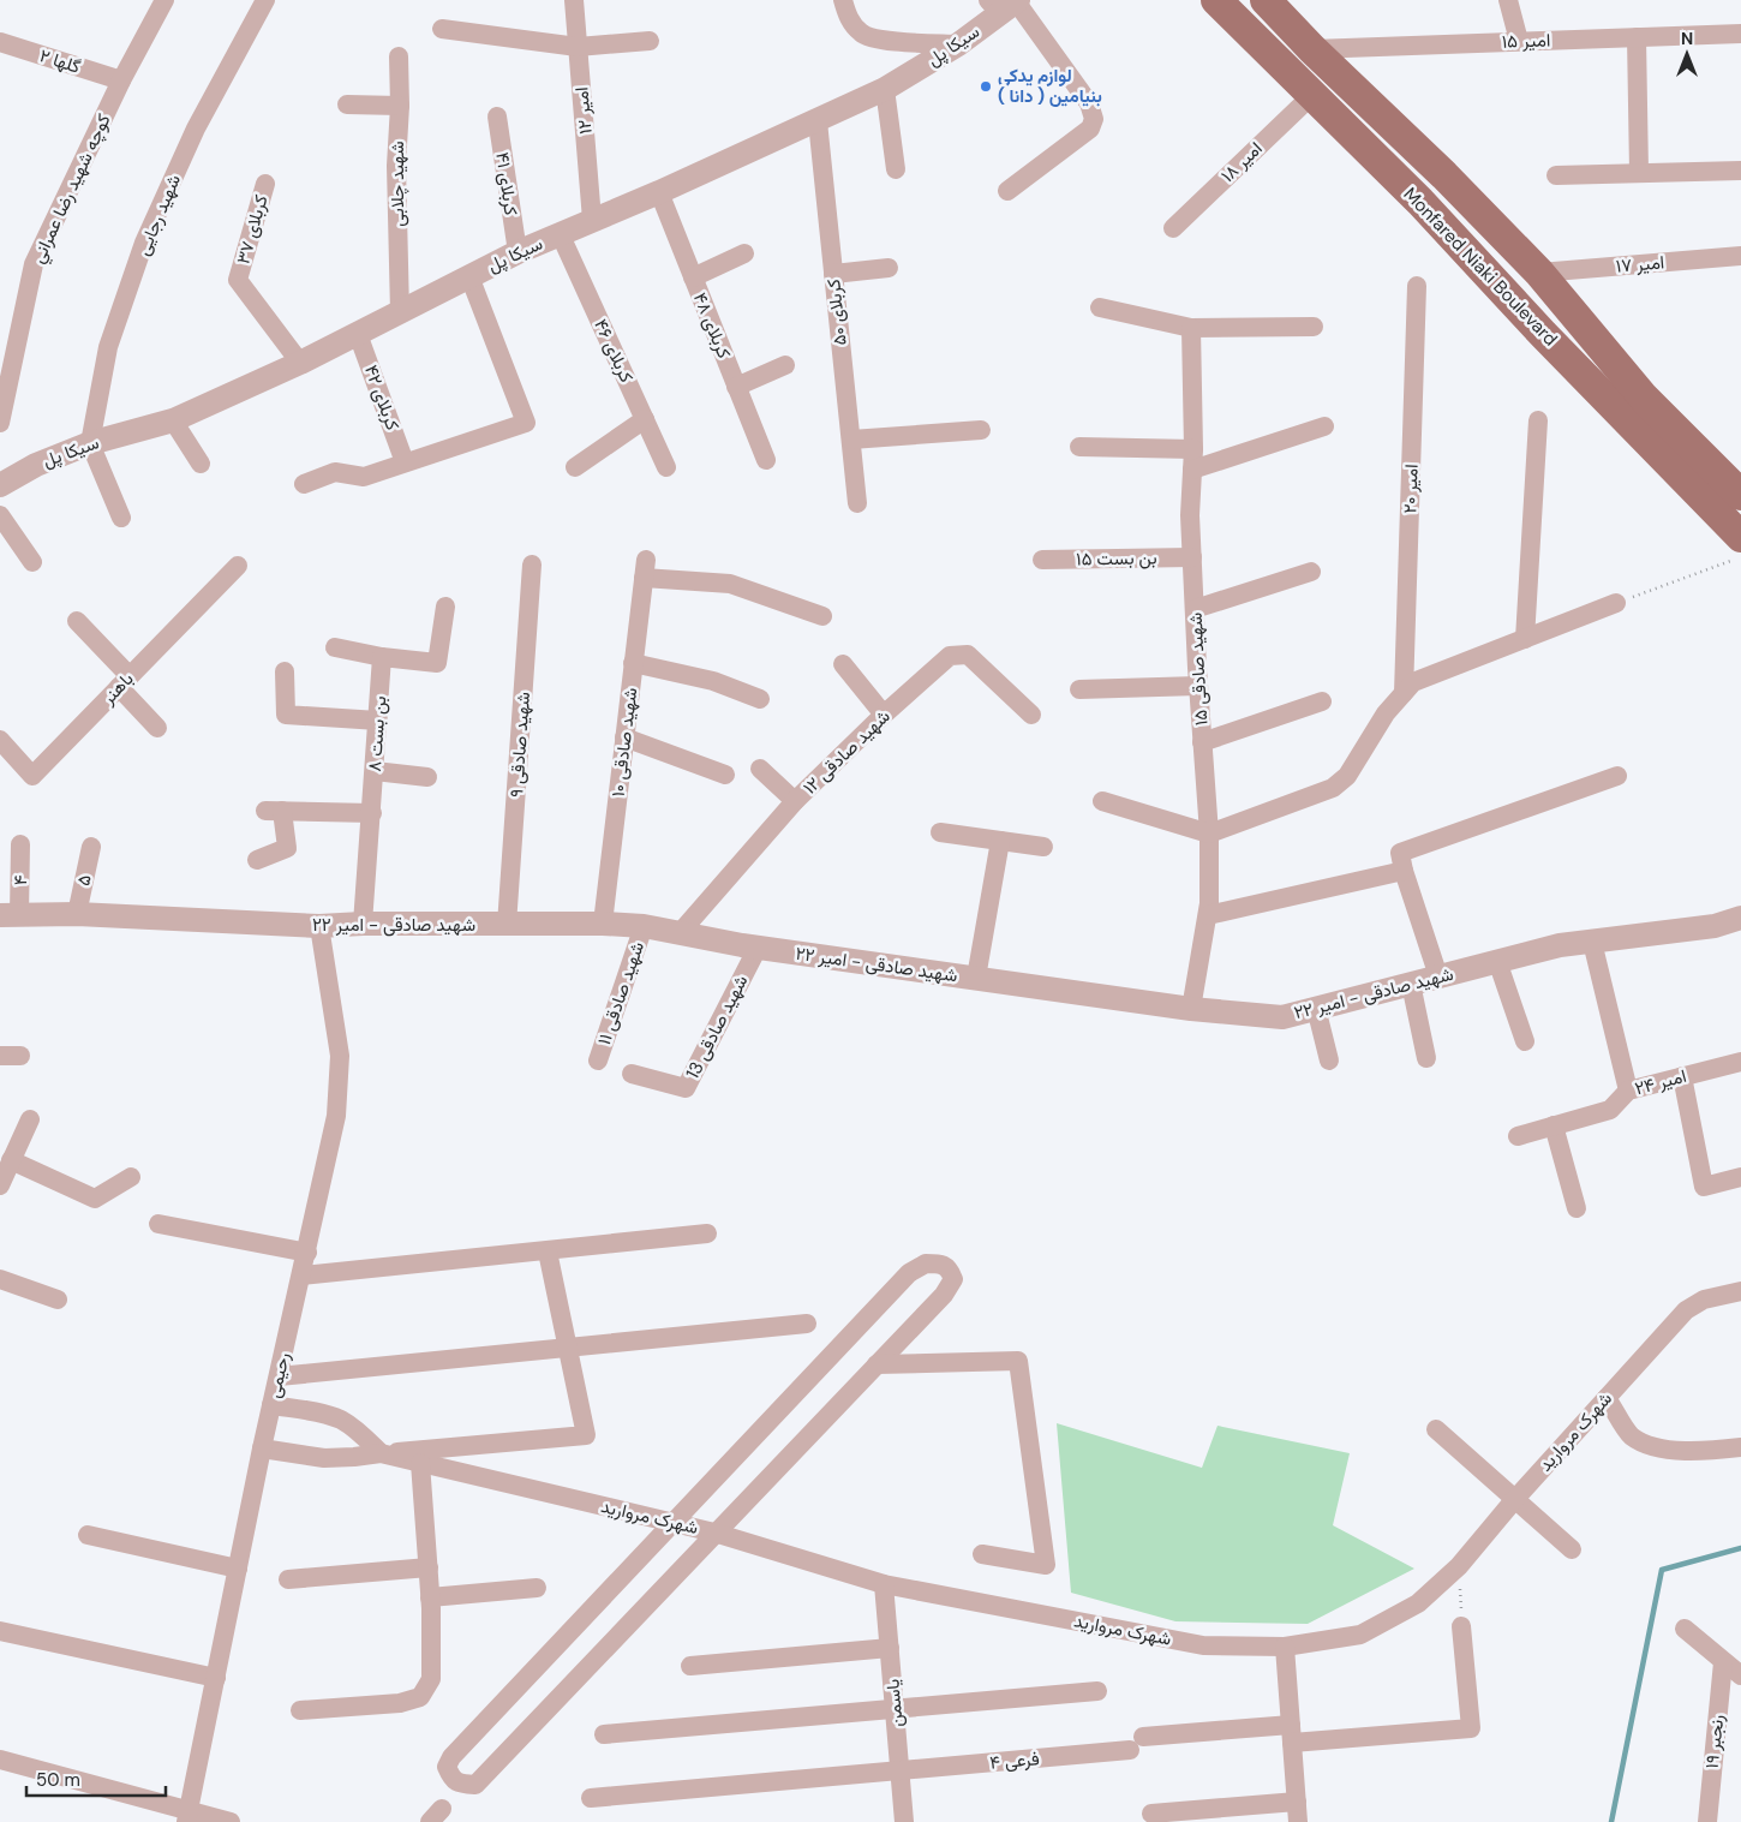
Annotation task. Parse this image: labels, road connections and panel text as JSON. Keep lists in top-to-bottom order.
{
  "streets": {
    "main road": ["Monfared Niaki Boulevard"],
    "street": [
      "امیر ۱۵",
      "سیکا پل",
      "گلها ۲",
      "امير ۱۲",
      "امیر ۱۸",
      "شهید چلابی",
      "کربلای ۴۱",
      "كوچه شهيد رضا عمراني",
      "شهید رجایی",
      "کربلای ۳۷",
      "امیر ۱۷",
      "کربلای ۵۰",
      "کربلای ۴۸",
      "کربلای ۴۶",
      "کربلای ۴۲",
      "امیر ۲۰",
      "بن بست ۱۵",
      "شهید صادقی ۱۵",
      "باهنر",
      "بن بست ۸",
      "شهید صادقی ۱۰",
      "شهید صادقی ۹",
      "شهید صادقی ۱۲",
      "۴",
      "۵",
      "شهید صادقی - امیر ۲۲",
      "شهید صادقی ۱۱",
      "شهید صادقی 13",
      "امیر ۲۴",
      "رحیمی",
      "شهرک مروارید",
      "یاسمن",
      "رنجبر ۱۹",
      "فرعی ۴"
    ]
  },
  "crossings": [
    ["امیر ۱۵", "Monfared Niaki Boulevard"],
    ["سیکا پل", "امير ۱۲"],
    ["سیکا پل", "شهید چلابی"],
    ["سیکا پل", "کربلای ۴۱"],
    ["سیکا پل", "شهید رجایی"],
    ["سیکا پل", "کربلای ۳۷"],
    ["سیکا پل", "کربلای ۵۰"],
    ["سیکا پل", "کربلای ۴۸"],
    ["سیکا پل", "کربلای ۴۶"],
    ["سیکا پل", "کربلای ۴۲"],
    ["گلها ۲", "كوچه شهيد رضا عمراني"],
    ["امیر ۱۸", "Monfared Niaki Boulevard"],
    ["امیر ۱۷", "Monfared Niaki Boulevard"],
    ["بن بست ۱۵", "شهید صادقی ۱۵"],
    ["شهید صادقی ۱۵", "شهید صادقی - امیر ۲۲"],
    ["بن بست ۸", "شهید صادقی - امیر ۲۲"],
    ["شهید صادقی ۱۰", "شهید صادقی - امیر ۲۲"],
    ["شهید صادقی ۹", "شهید صادقی - امیر ۲۲"],
    ["شهید صادقی ۱۲", "شهید صادقی - امیر ۲۲"],
    ["۴", "شهید صادقی - امیر ۲۲"],
    ["۵", "شهید صادقی - امیر ۲۲"],
    ["شهید صادقی - امیر ۲۲", "شهید صادقی ۱۱"],
    ["شهید صادقی - امیر ۲۲", "شهید صادقی 13"],
    ["شهید صادقی - امیر ۲۲", "رحیمی"],
    ["رحیمی", "شهرک مروارید"],
    ["شهرک مروارید", "یاسمن"],
    ["یاسمن", "فرعی ۴"]
  ],
  "places": ["لوازم یدکی بنیامین ( دانا )"],
  "scale_bar": "50 m",
  "north": "top"
}
